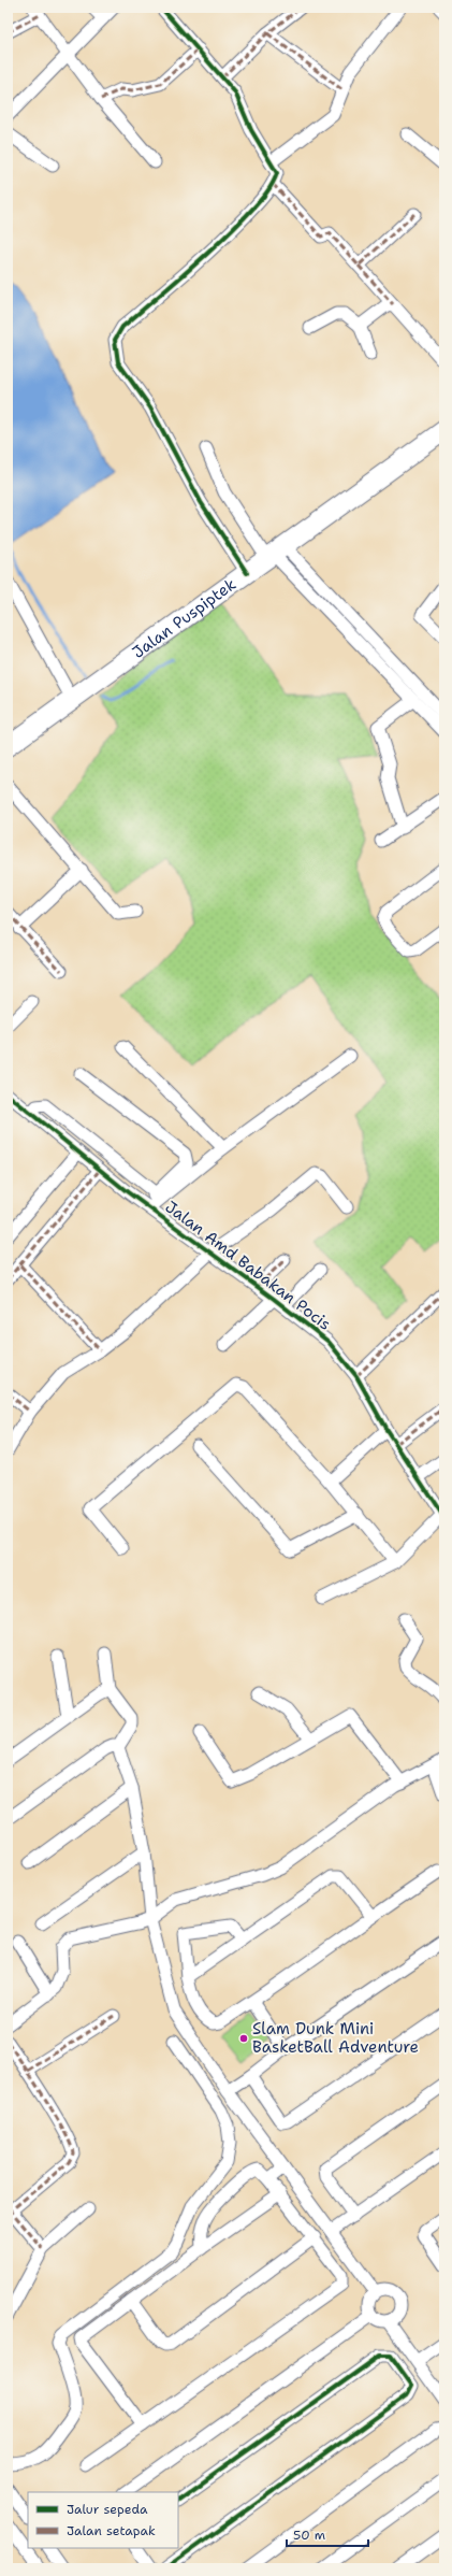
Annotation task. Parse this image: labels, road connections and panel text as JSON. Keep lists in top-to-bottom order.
{
  "streets": {
    "main road": ["Jalan Puspiptek"],
    "street": ["Jalan Amd Babakan Pocis"]
  },
  "places": ["Slam Dunk Mini BasketBall Adventure"],
  "legend": ["Jalur sepeda", "Jalan setapak"],
  "scale_bar": "50 m"
}
